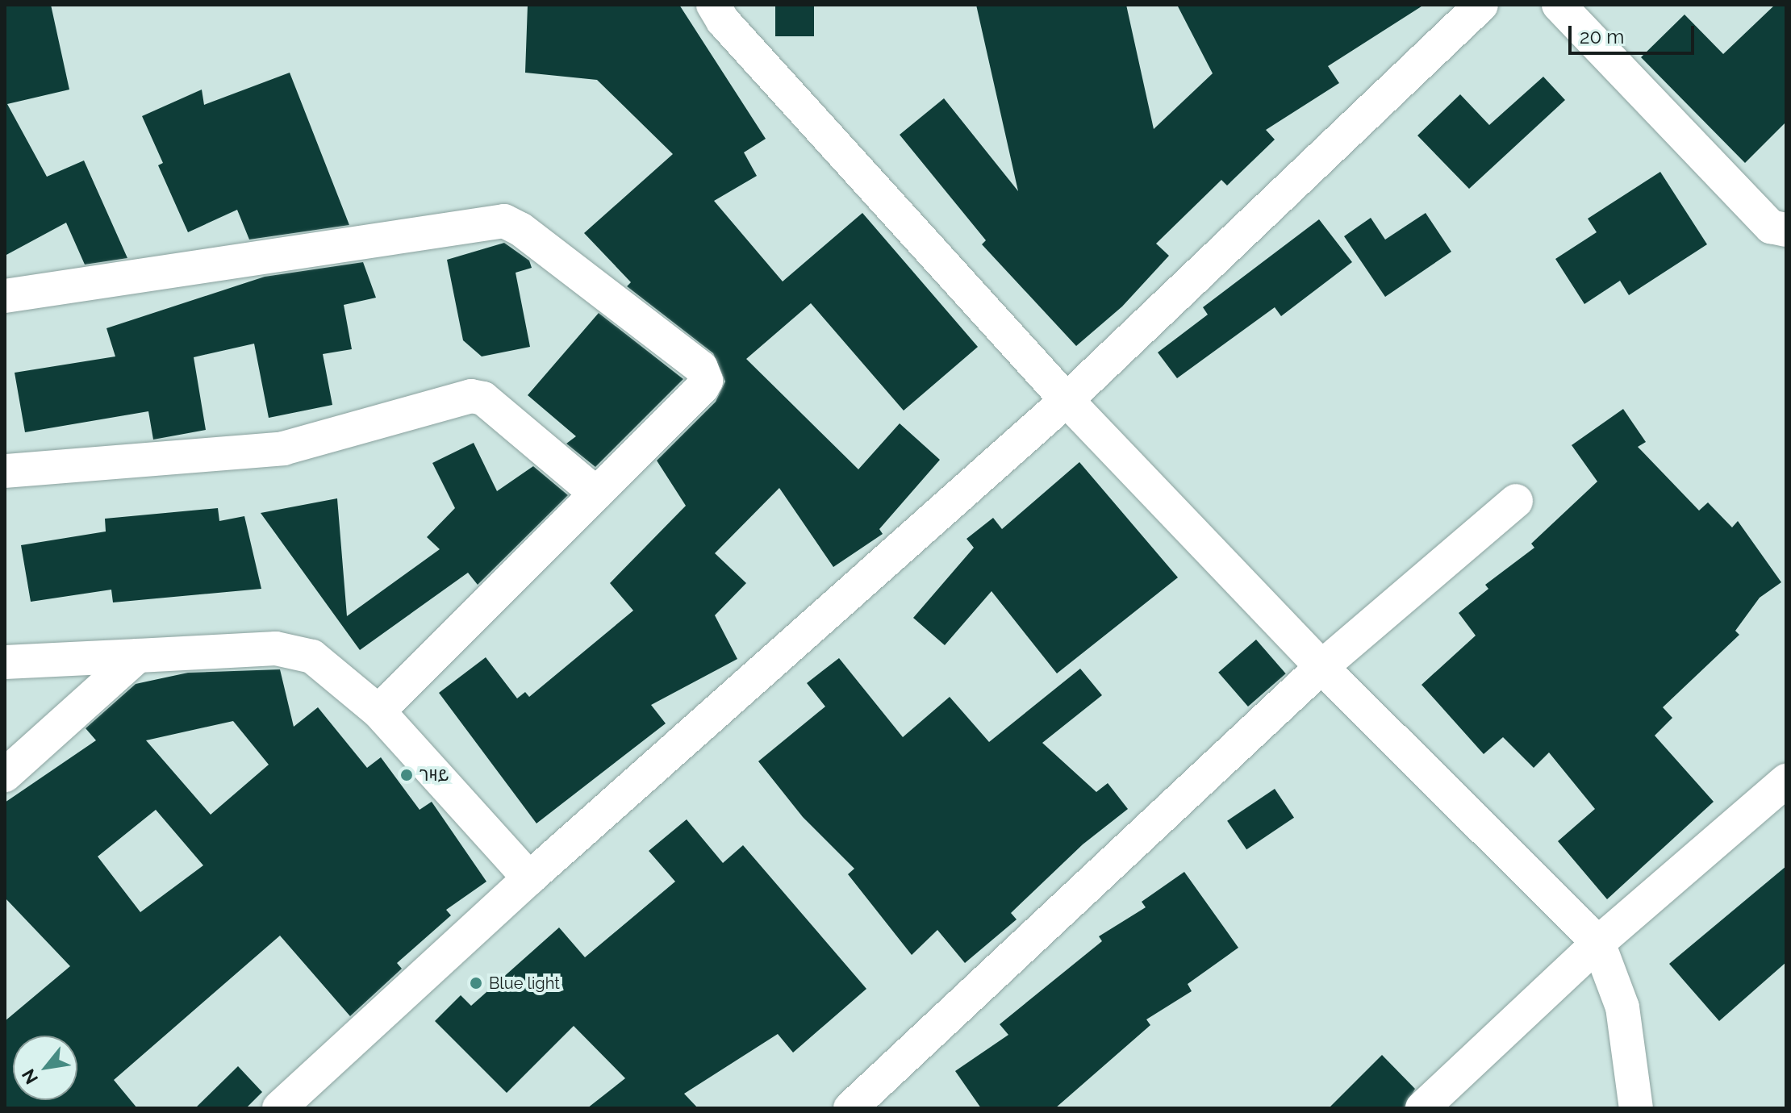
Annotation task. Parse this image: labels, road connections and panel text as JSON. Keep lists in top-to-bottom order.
{
  "places": ["ገዛይ", "Blue light"],
  "scale_bar": "20 m",
  "north": "bottom left"
}
